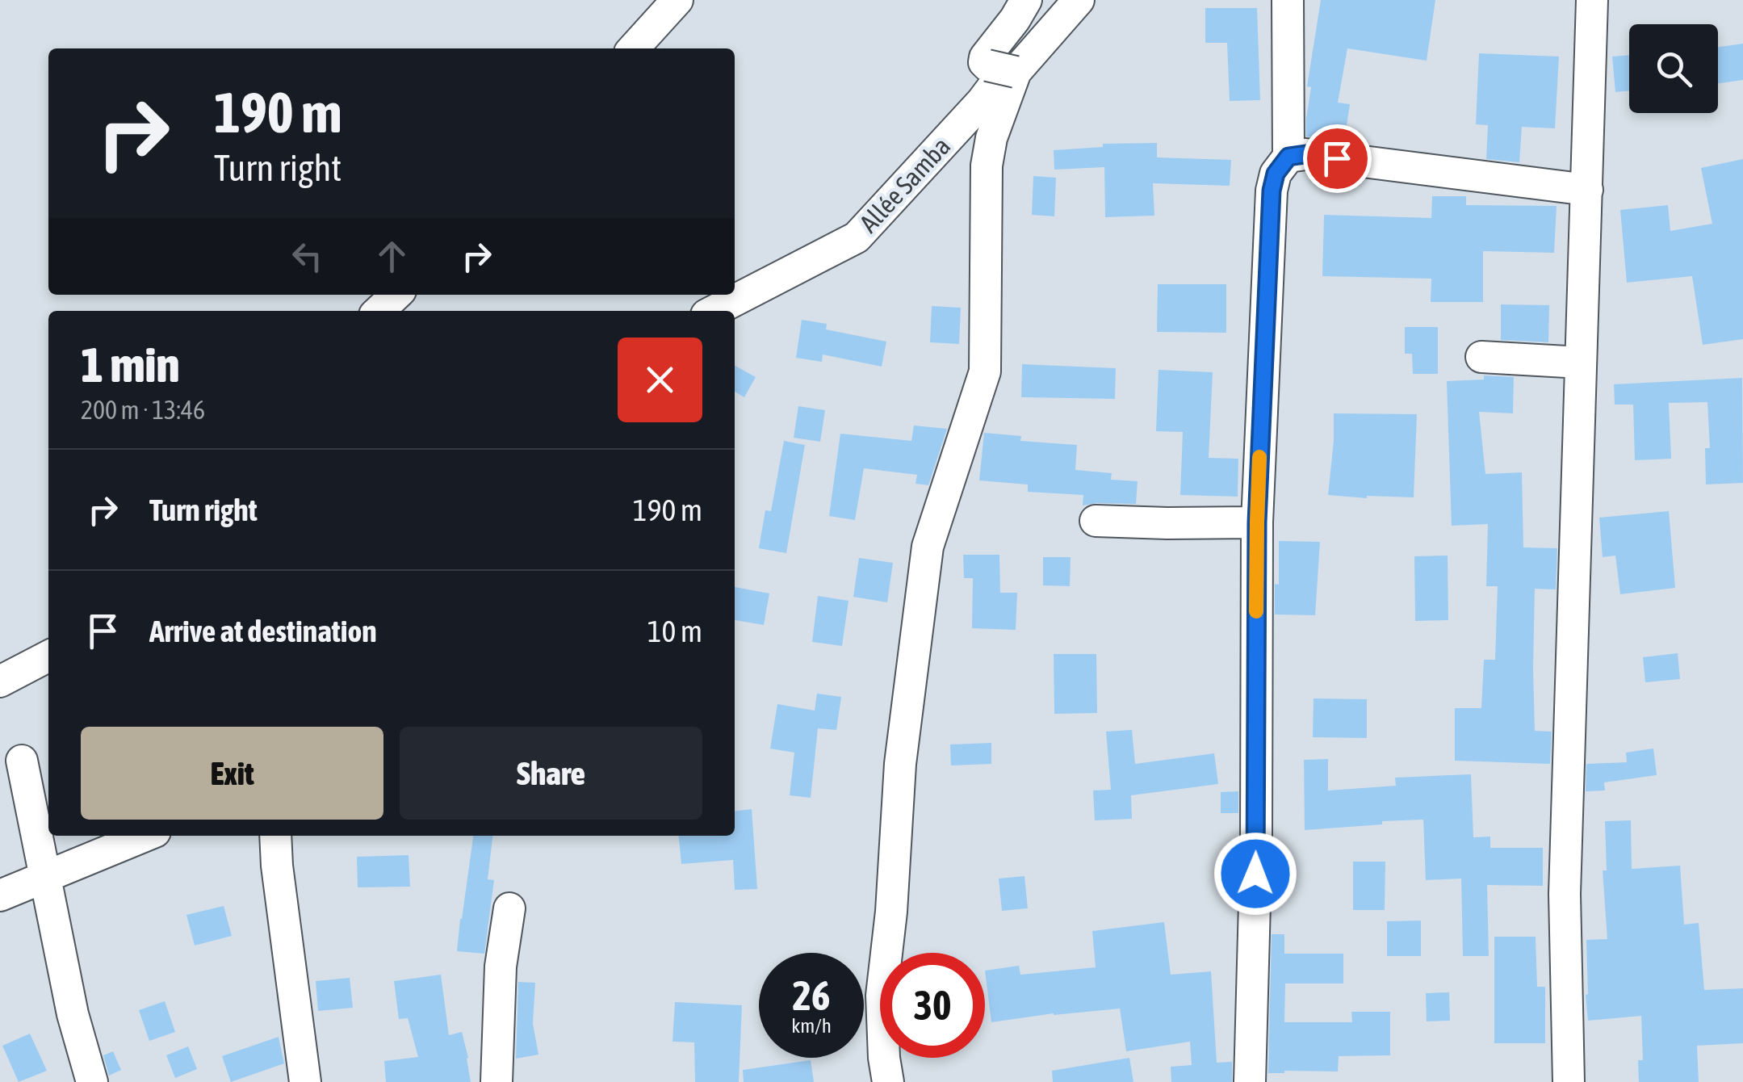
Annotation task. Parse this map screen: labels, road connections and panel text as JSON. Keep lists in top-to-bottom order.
{
  "streets": {
    "street": ["Allée Samba"]
  },
  "page": {
    "turn": ["190 m", "Turn right"],
    "heading": ["1 min", "200 m · 13:46"],
    "list": [
      {
        "name": "Turn right",
        "value": "190 m"
      },
      {
        "name": "Arrive at destination",
        "value": "10 m"
      }
    ],
    "buttons": ["Exit", "Share"],
    "speed": "26 km/h",
    "limit": "30"
  }
}
